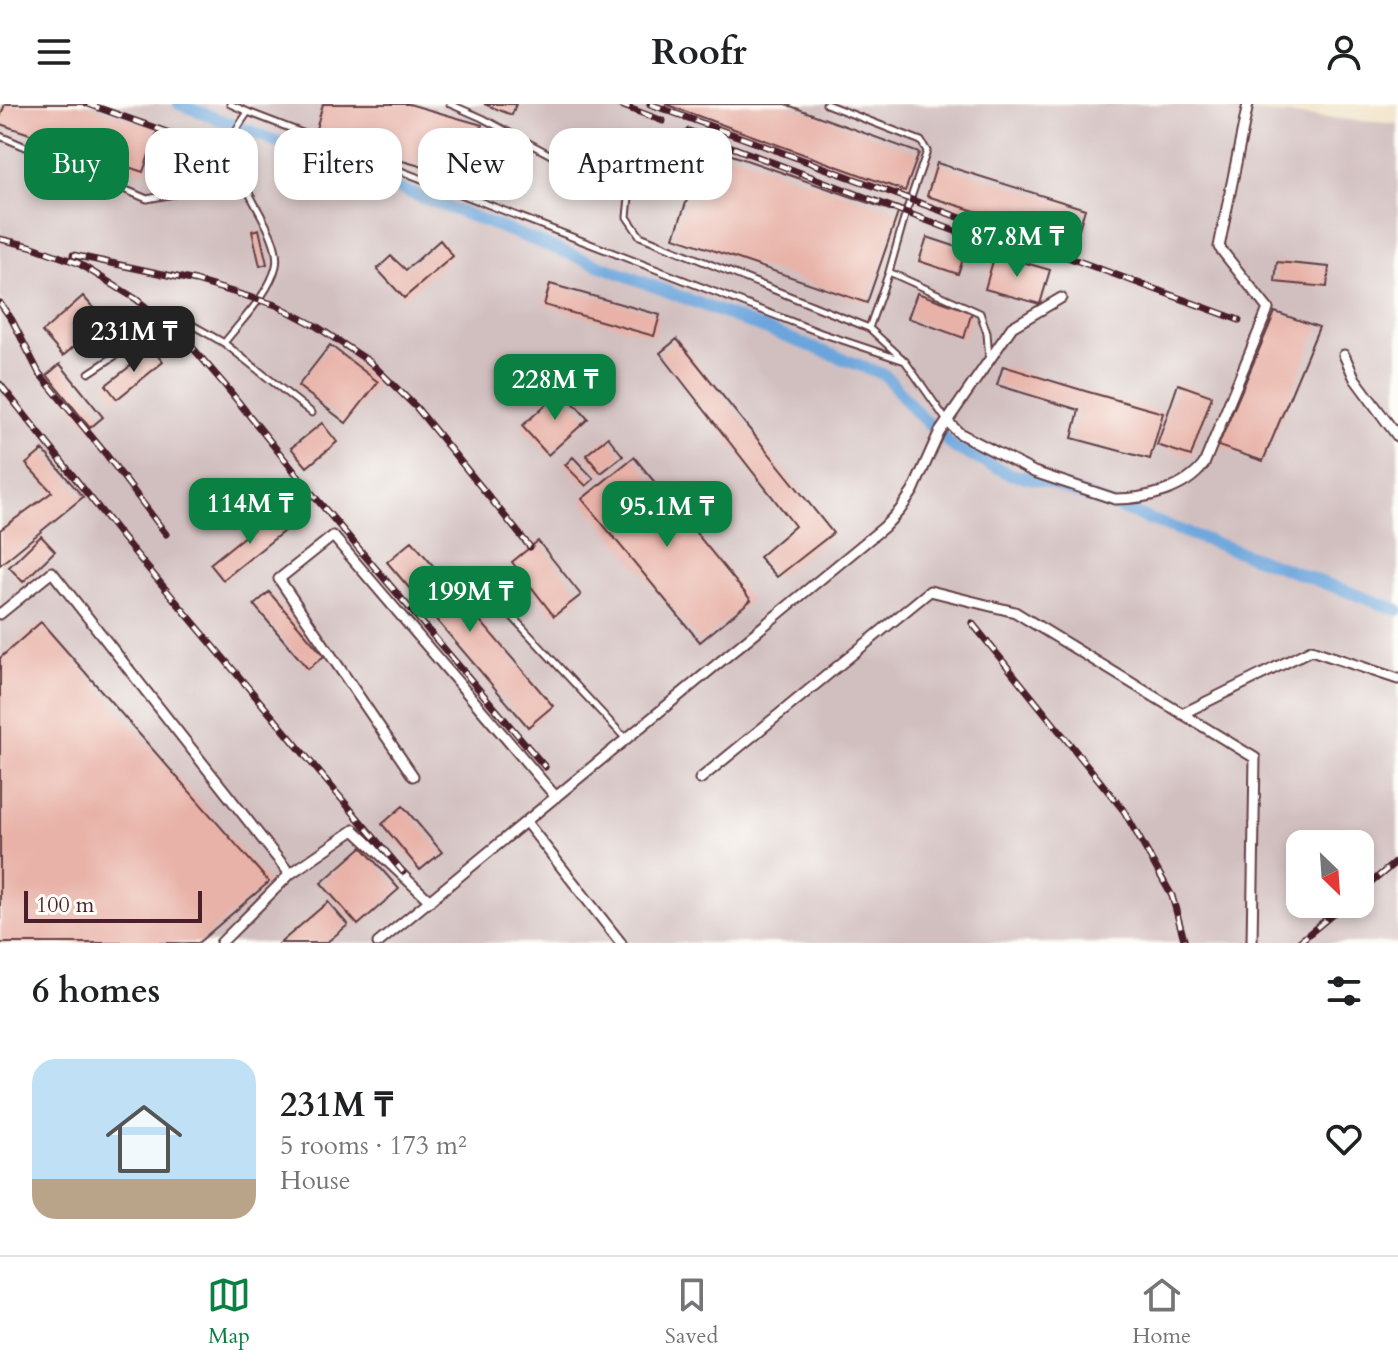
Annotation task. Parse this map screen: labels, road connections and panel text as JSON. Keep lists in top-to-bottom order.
{
  "scale_bar": "100 m",
  "north": "bottom right",
  "page": {
    "header": "Roofr",
    "chip": [
      "Buy",
      "Rent",
      "Filters",
      "New",
      "Apartment"
    ],
    "price": [
      "87.8M ₸",
      "231M ₸",
      "228M ₸",
      "114M ₸",
      "95.1M ₸",
      "199M ₸"
    ],
    "scale": "100 m",
    "heading": "6 homes",
    "list": [
      {
        "name": "231M ₸",
        "note": "5 rooms · 173 m² · House"
      }
    ],
    "tabs": ["Map", "Saved", "Home"]
  }
}
